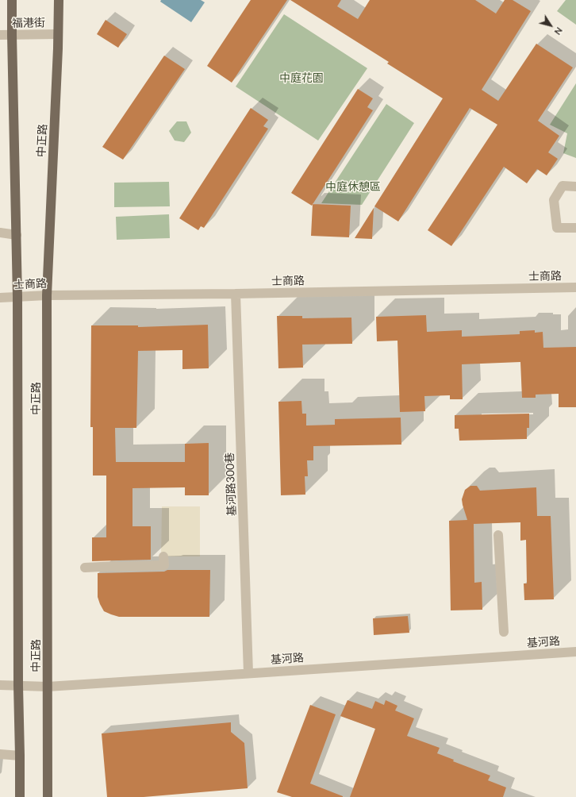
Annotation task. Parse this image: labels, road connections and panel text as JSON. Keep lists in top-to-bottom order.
{
  "streets": {
    "main road": ["中正路"],
    "street": [
      "福港街",
      "士商路",
      "基河路300巷",
      "基河路"
    ]
  },
  "crossings": [
    ["福港街", "中正路"],
    ["中正路", "士商路"],
    ["中正路", "基河路"],
    ["士商路", "基河路300巷"],
    ["基河路300巷", "基河路"]
  ],
  "parks": ["中庭花園", "中庭休憩區"],
  "north": "bottom right"
}
